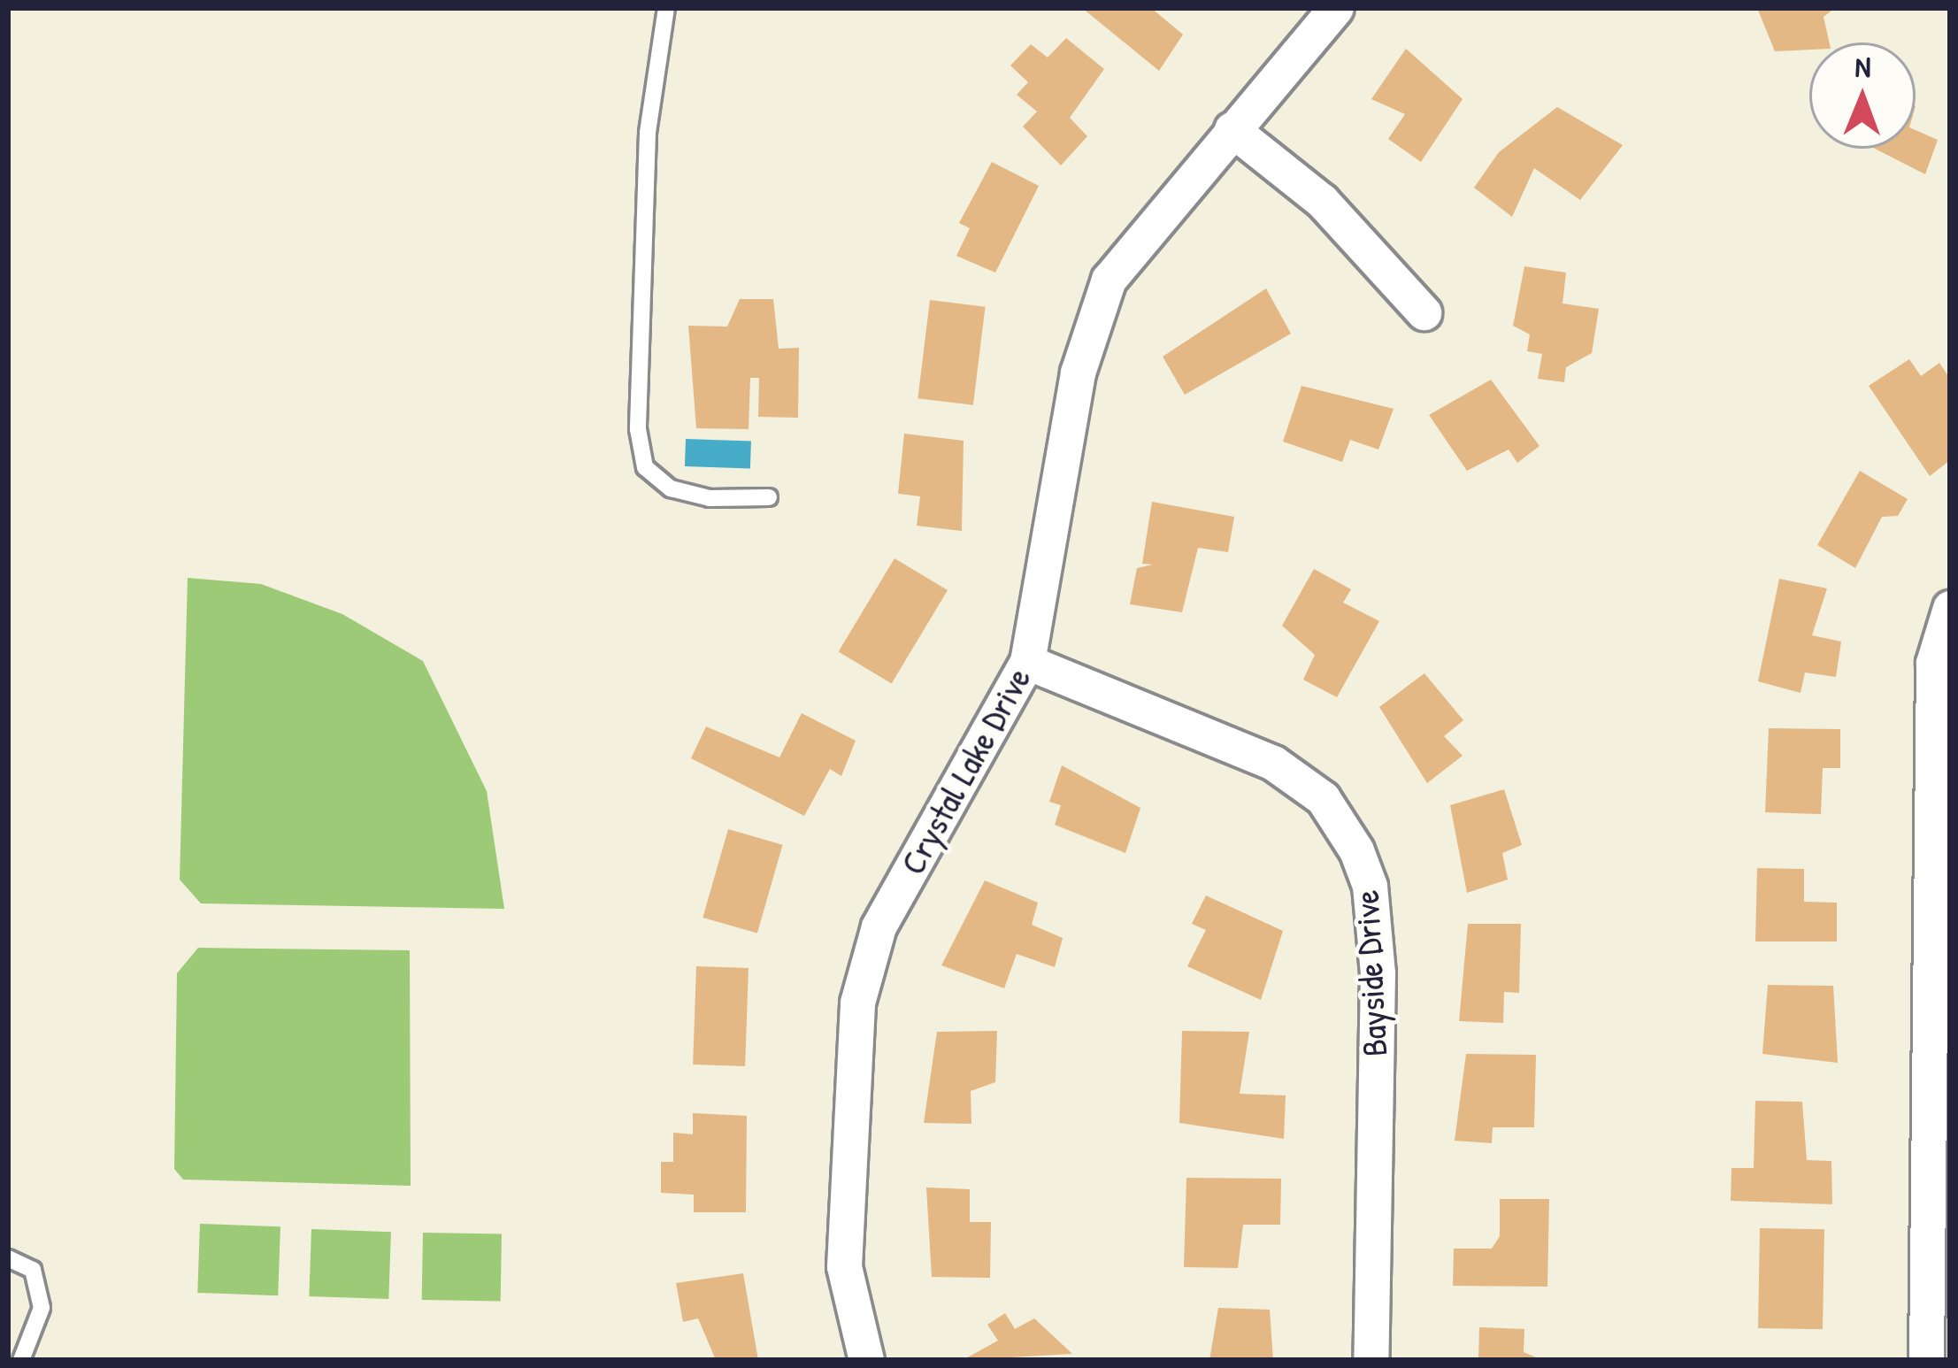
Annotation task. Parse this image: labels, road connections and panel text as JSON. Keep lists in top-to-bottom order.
{
  "streets": {
    "street": ["Crystal Lake Drive", "Bayside Drive"]
  },
  "crossings": [
    ["Crystal Lake Drive", "Bayside Drive"]
  ],
  "north": "top"
}
